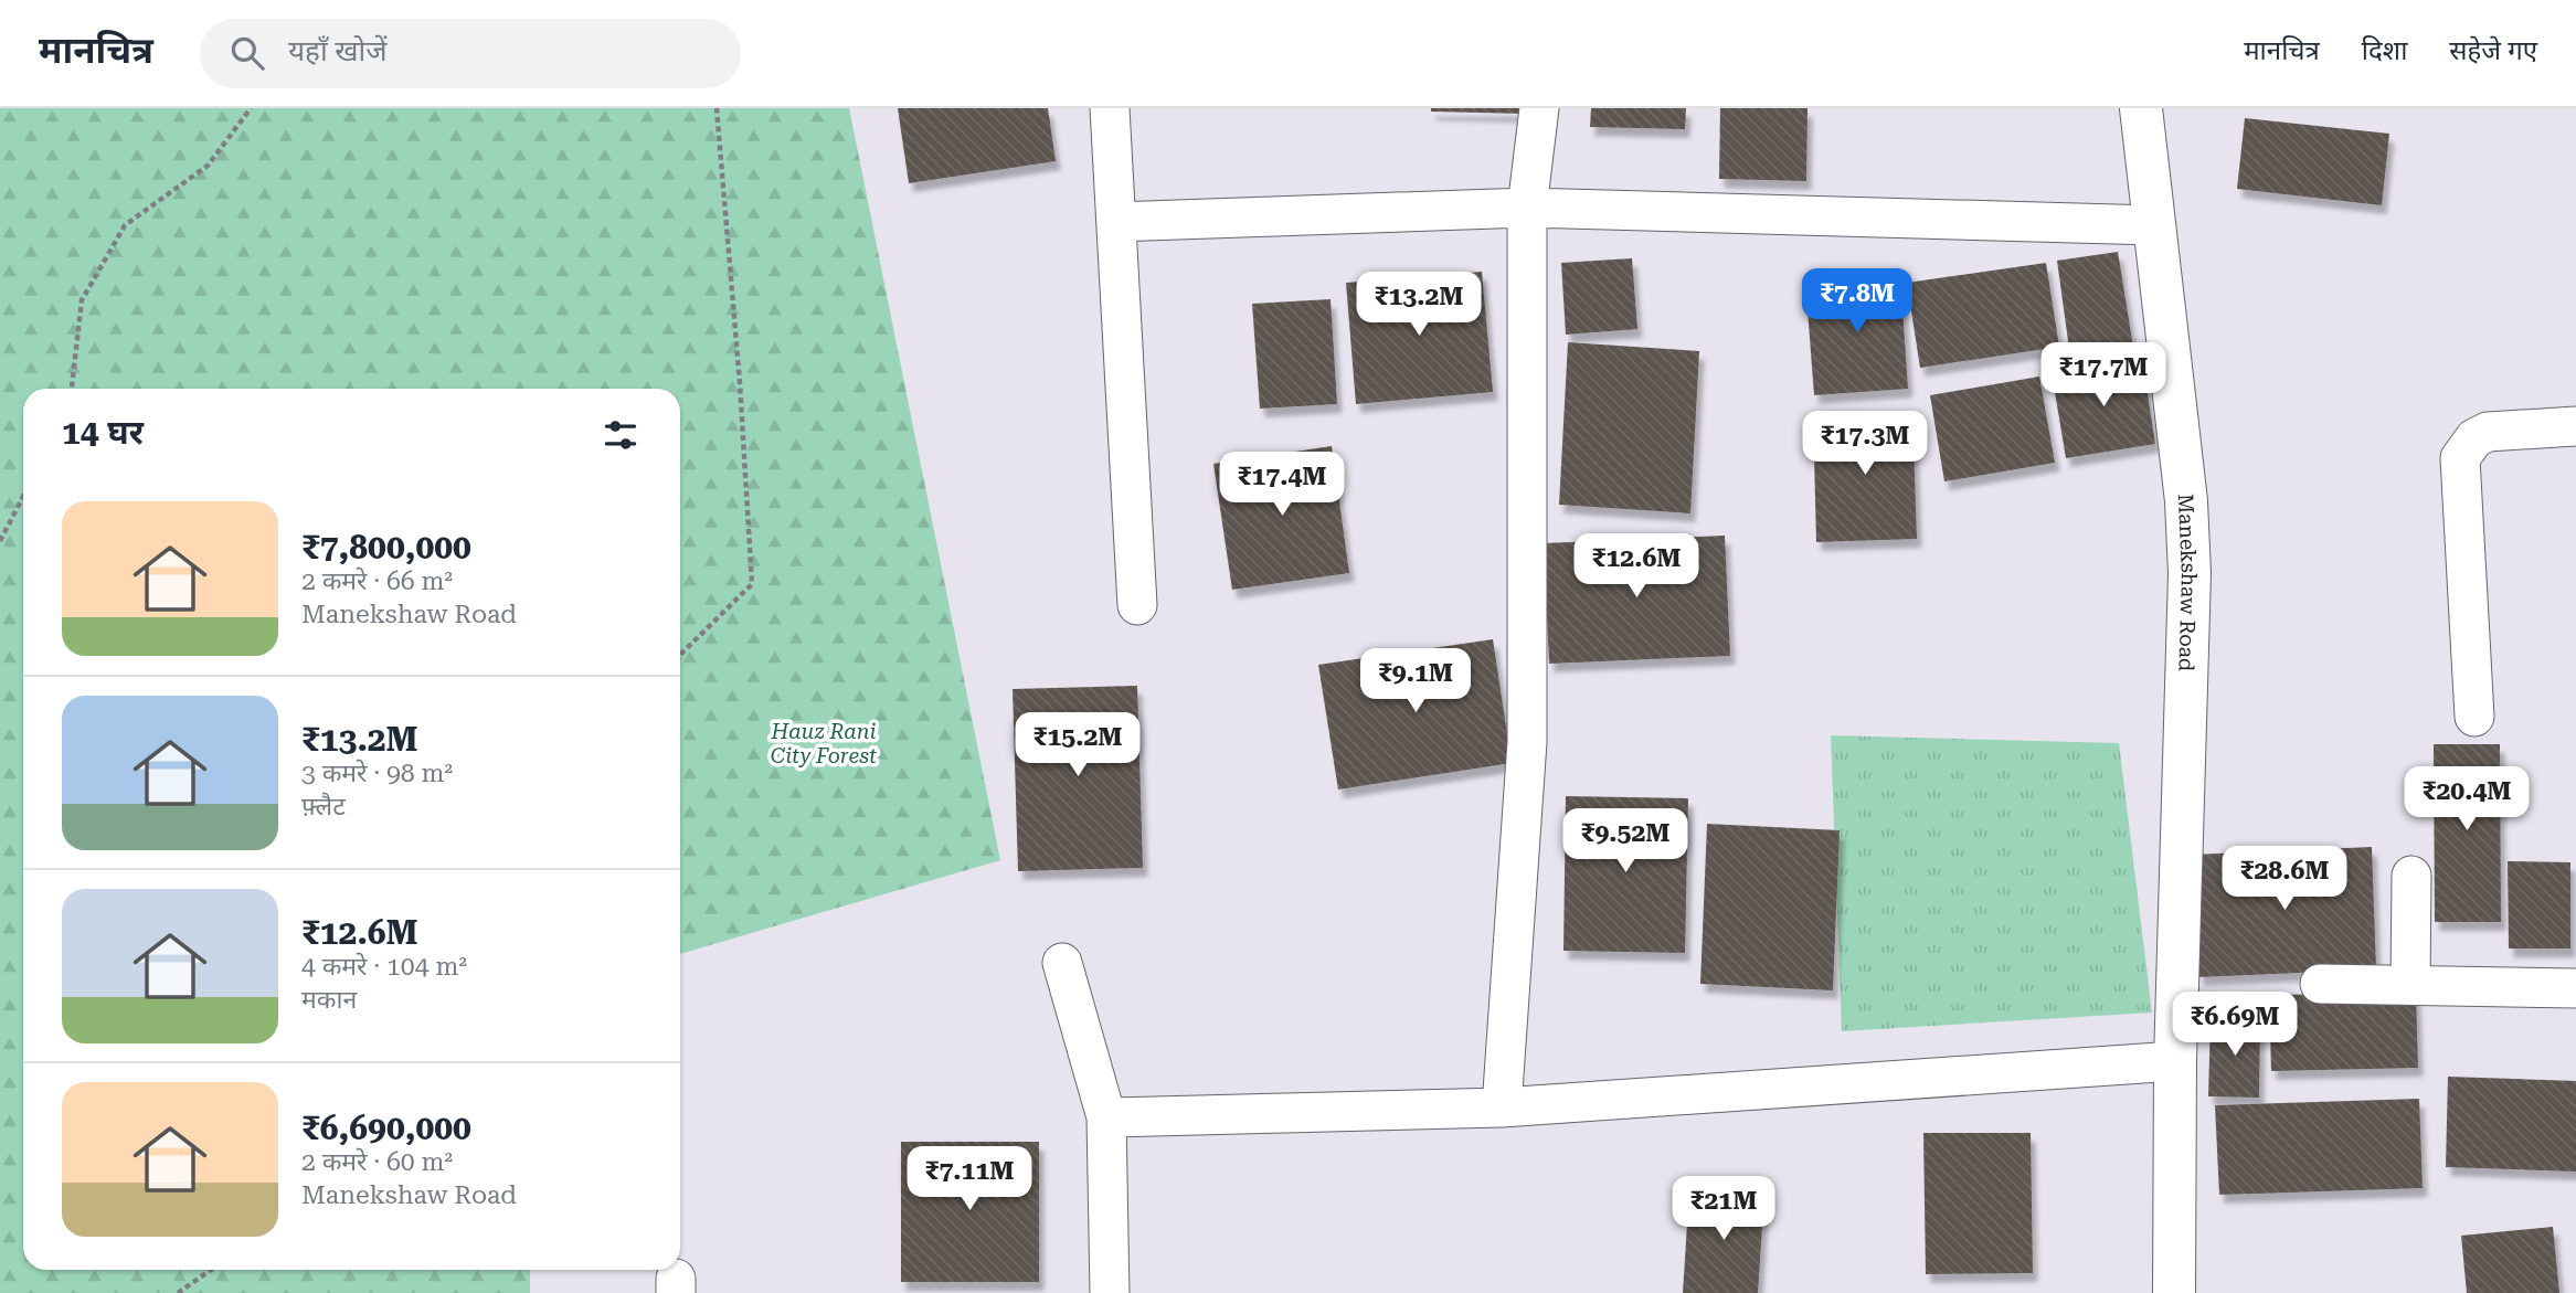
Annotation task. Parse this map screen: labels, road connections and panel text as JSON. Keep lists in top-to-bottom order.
{
  "streets": {
    "street": ["Manekshaw Road"]
  },
  "parks": ["Hauz Rani City Forest"],
  "page": {
    "header": "मानचित्र",
    "search": "यहाँ खोजें",
    "nav": ["मानचित्र", "दिशा", "सहेजे गए"],
    "price": [
      "₹7.8M",
      "₹13.2M",
      "₹17.7M",
      "₹17.3M",
      "₹17.4M",
      "₹12.6M",
      "₹9.1M",
      "₹15.2M",
      "₹20.4M",
      "₹9.52M",
      "₹28.6M",
      "₹6.69M",
      "₹7.11M",
      "₹21M"
    ],
    "heading": "14 घर",
    "list": [
      {
        "name": "₹7,800,000",
        "note": "2 कमरे · 66 m² · Manekshaw Road"
      },
      {
        "name": "₹13.2M",
        "note": "3 कमरे · 98 m² · फ़्लैट"
      },
      {
        "name": "₹12.6M",
        "note": "4 कमरे · 104 m² · मकान"
      },
      {
        "name": "₹6,690,000",
        "note": "2 कमरे · 60 m² · Manekshaw Road"
      }
    ]
  }
}
